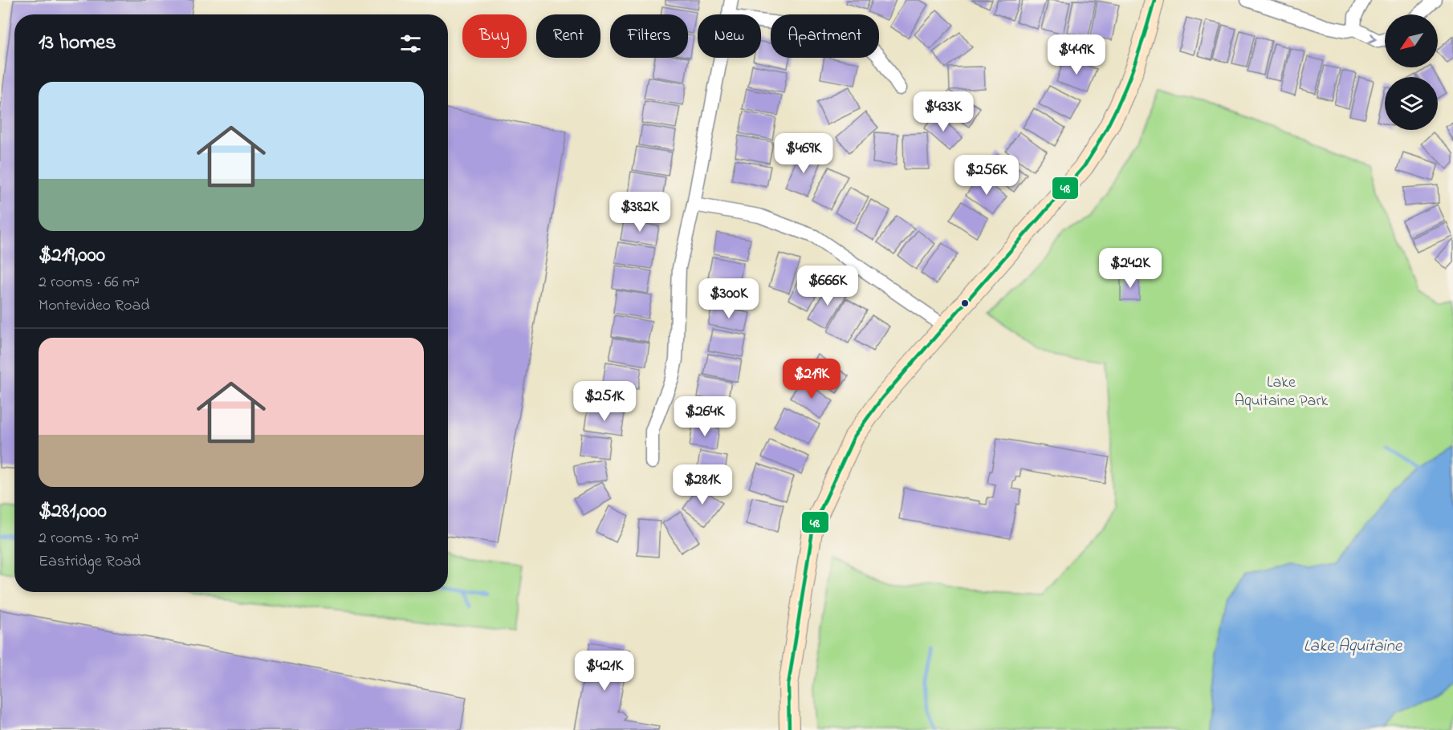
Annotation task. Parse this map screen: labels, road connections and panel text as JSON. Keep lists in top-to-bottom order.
{
  "water": ["Lake Aquitaine"],
  "parks": ["Lake Aquitaine Park"],
  "lines": ["transit line 48"],
  "north": "bottom left",
  "page": {
    "chip": [
      "Buy",
      "Rent",
      "Filters",
      "New",
      "Apartment"
    ],
    "heading": "13 homes",
    "price": [
      "$449K",
      "$433K",
      "$469K",
      "$256K",
      "$382K",
      "$242K",
      "$666K",
      "$300K",
      "$219K",
      "$251K",
      "$264K",
      "$281K",
      "$421K"
    ],
    "list": [
      {
        "name": "$219,000",
        "note": "2 rooms · 66 m² · Montevideo Road"
      },
      {
        "name": "$281,000",
        "note": "2 rooms · 70 m² · Eastridge Road"
      }
    ]
  }
}
